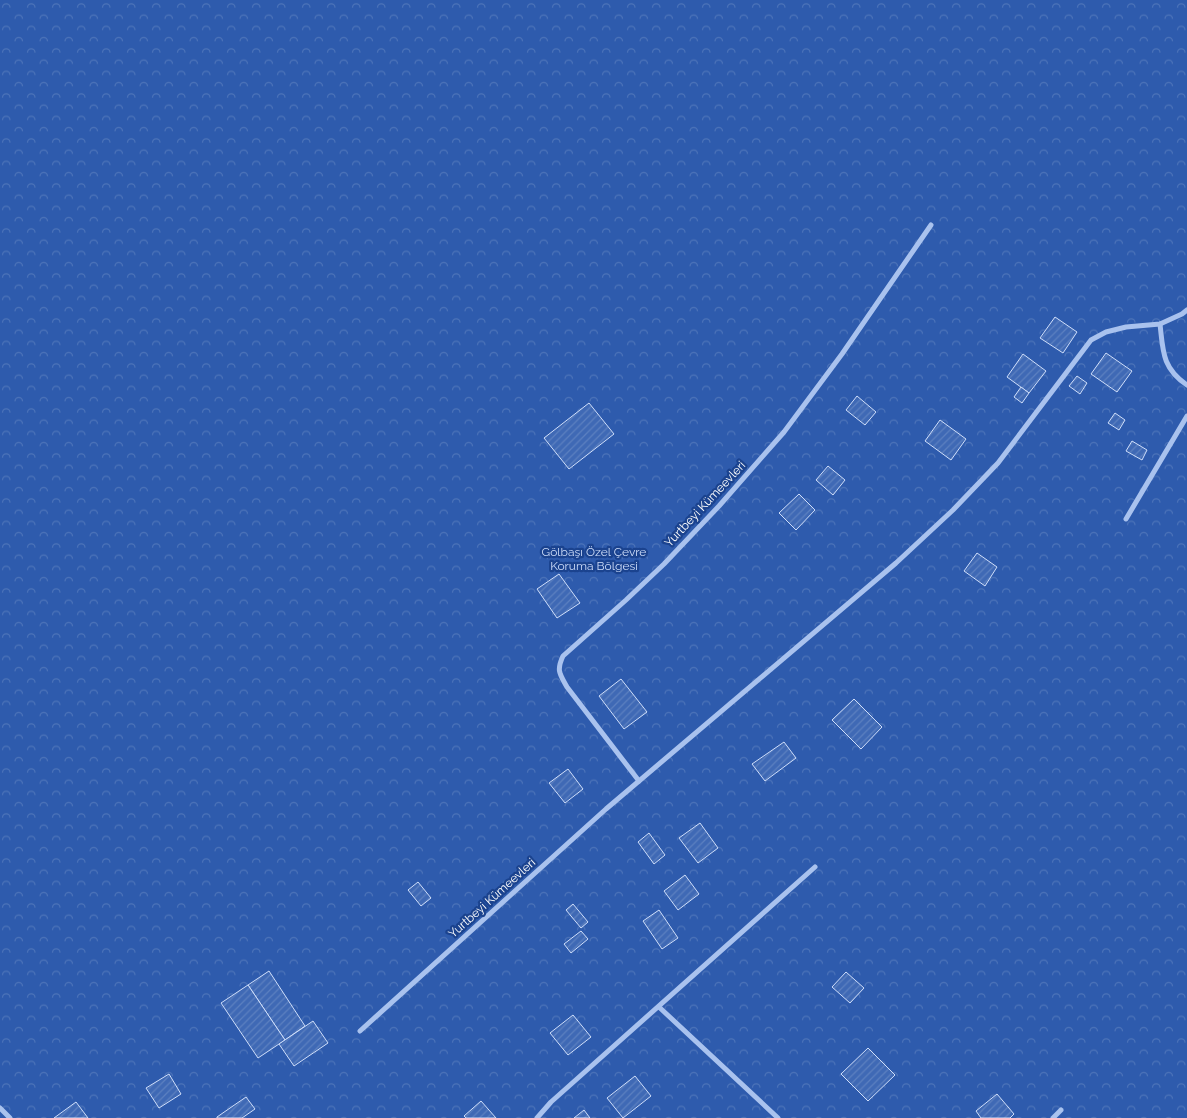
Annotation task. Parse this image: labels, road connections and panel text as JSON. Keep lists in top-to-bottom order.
{
  "streets": {
    "street": ["Yurtbeyi Kümeevleri"]
  },
  "parks": ["Gölbaşı Özel Çevre Koruma Bölgesi"]
}
